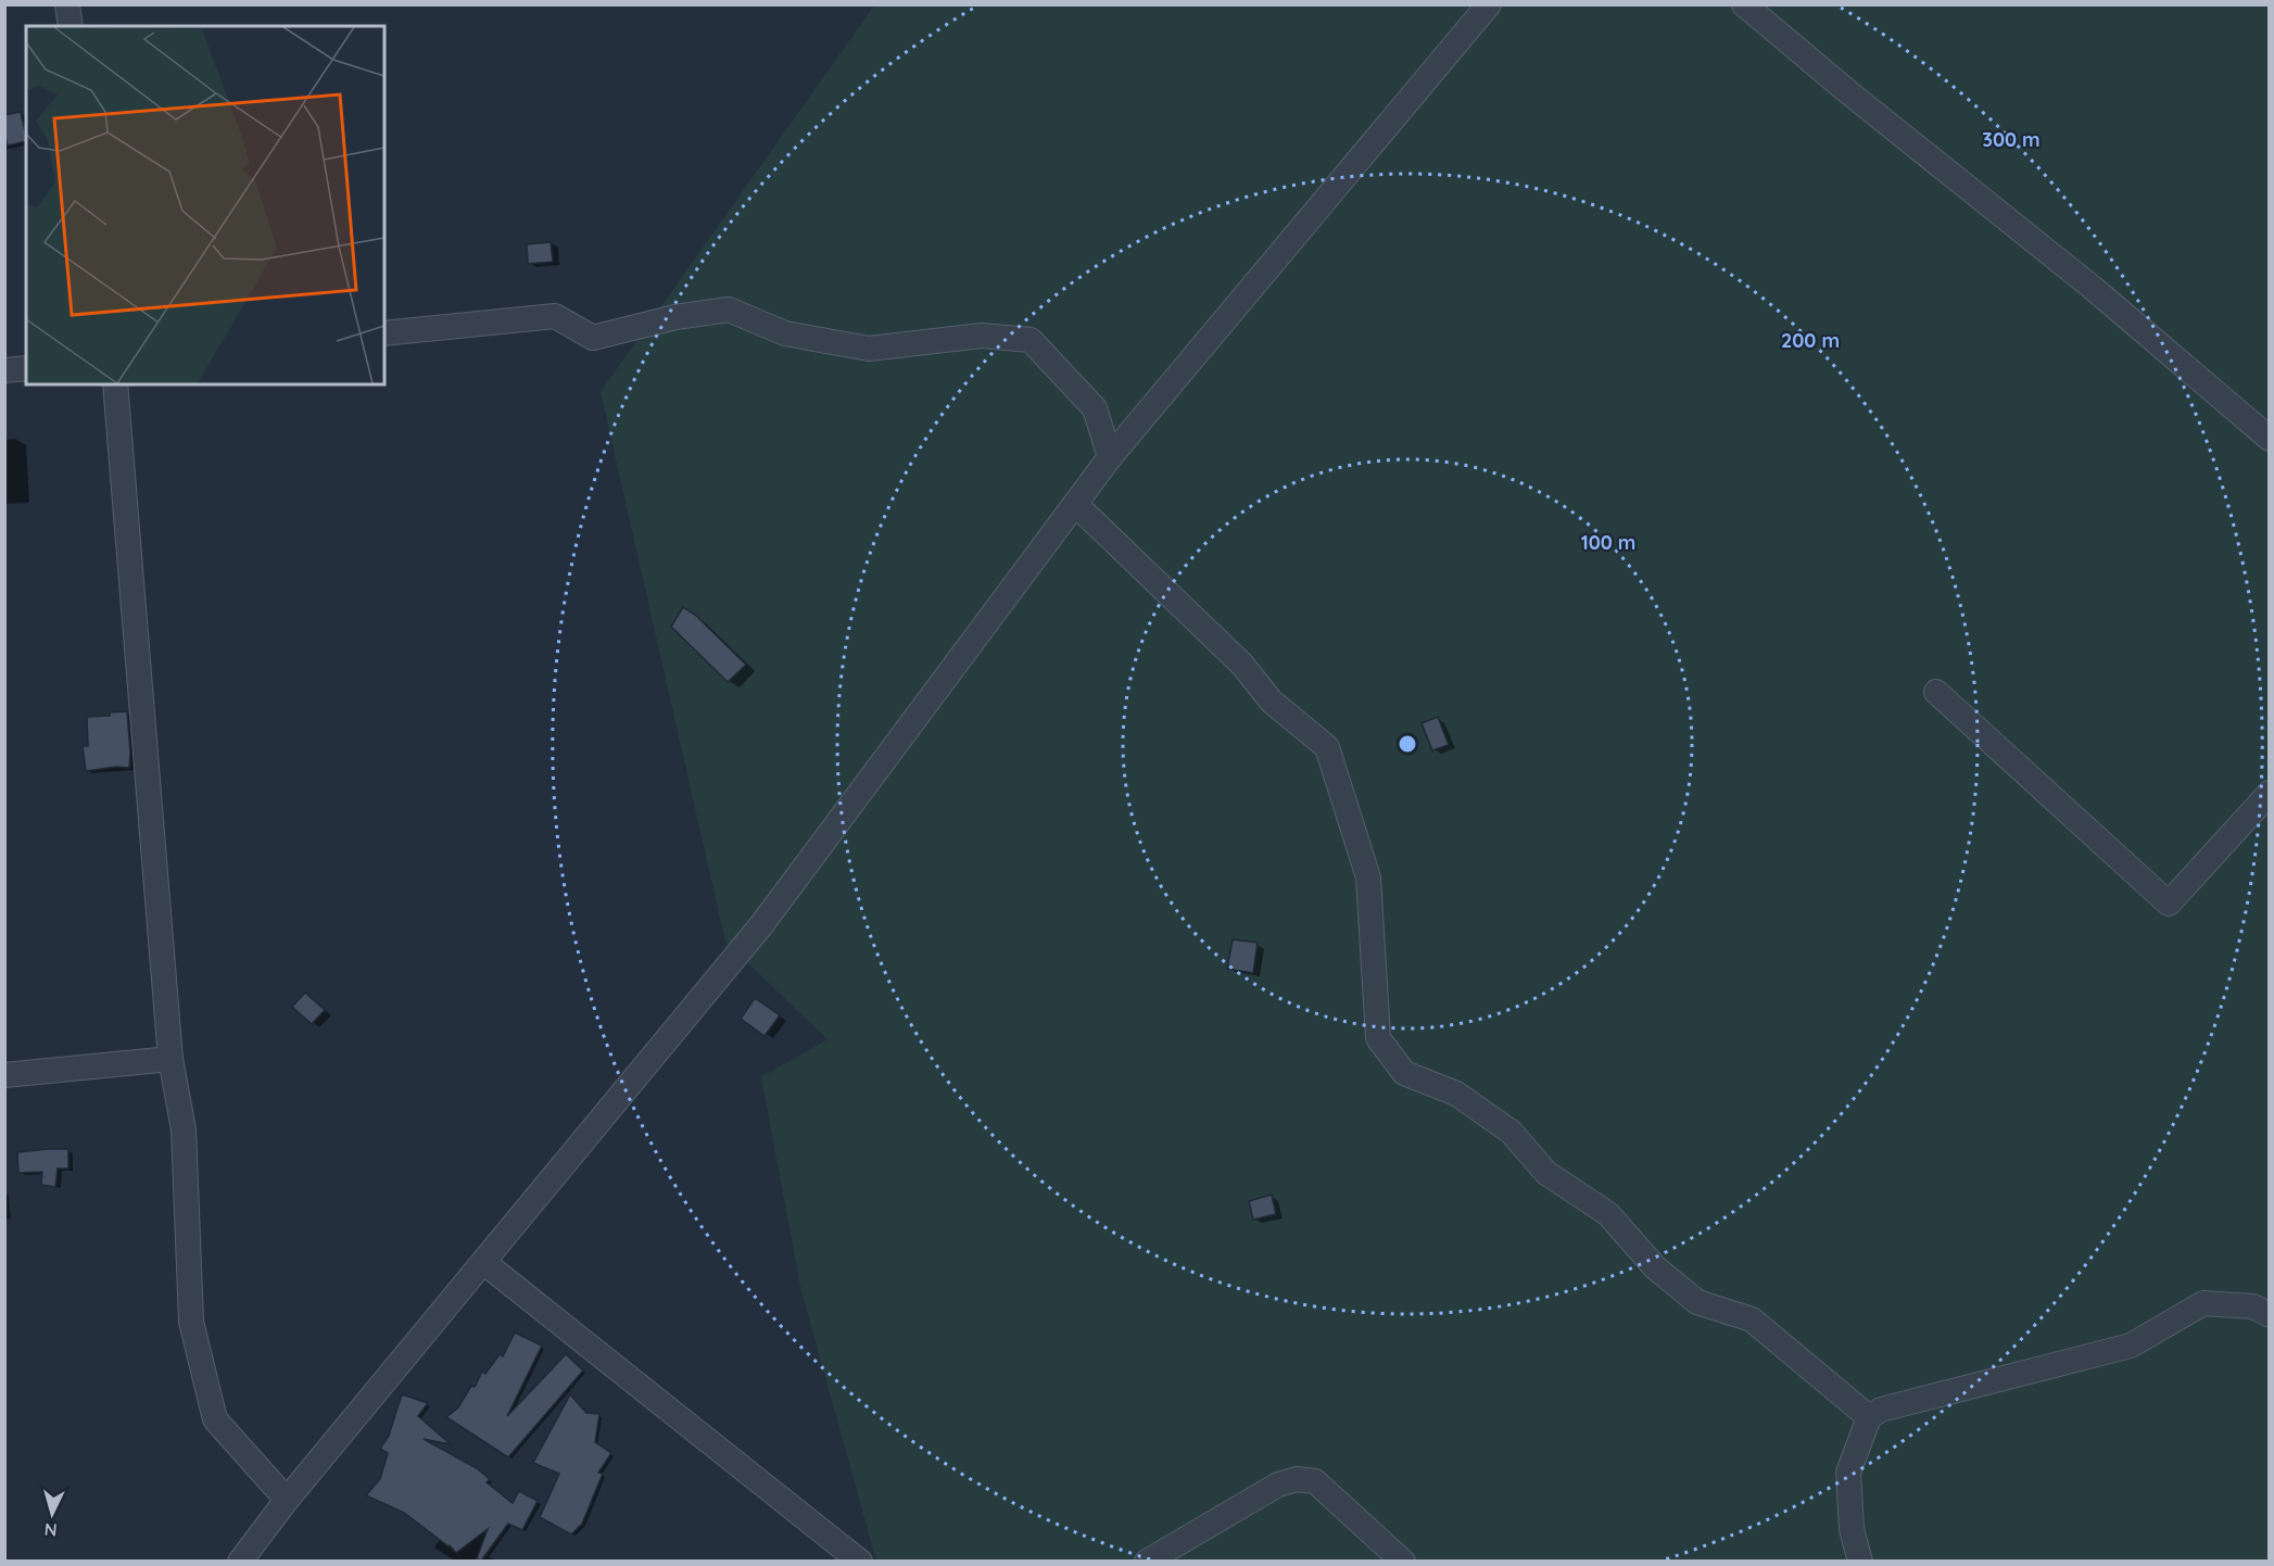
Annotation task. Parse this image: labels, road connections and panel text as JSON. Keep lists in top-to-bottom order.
{
  "north": "bottom",
  "rings": ["300 m", "200 m", "100 m"]
}
